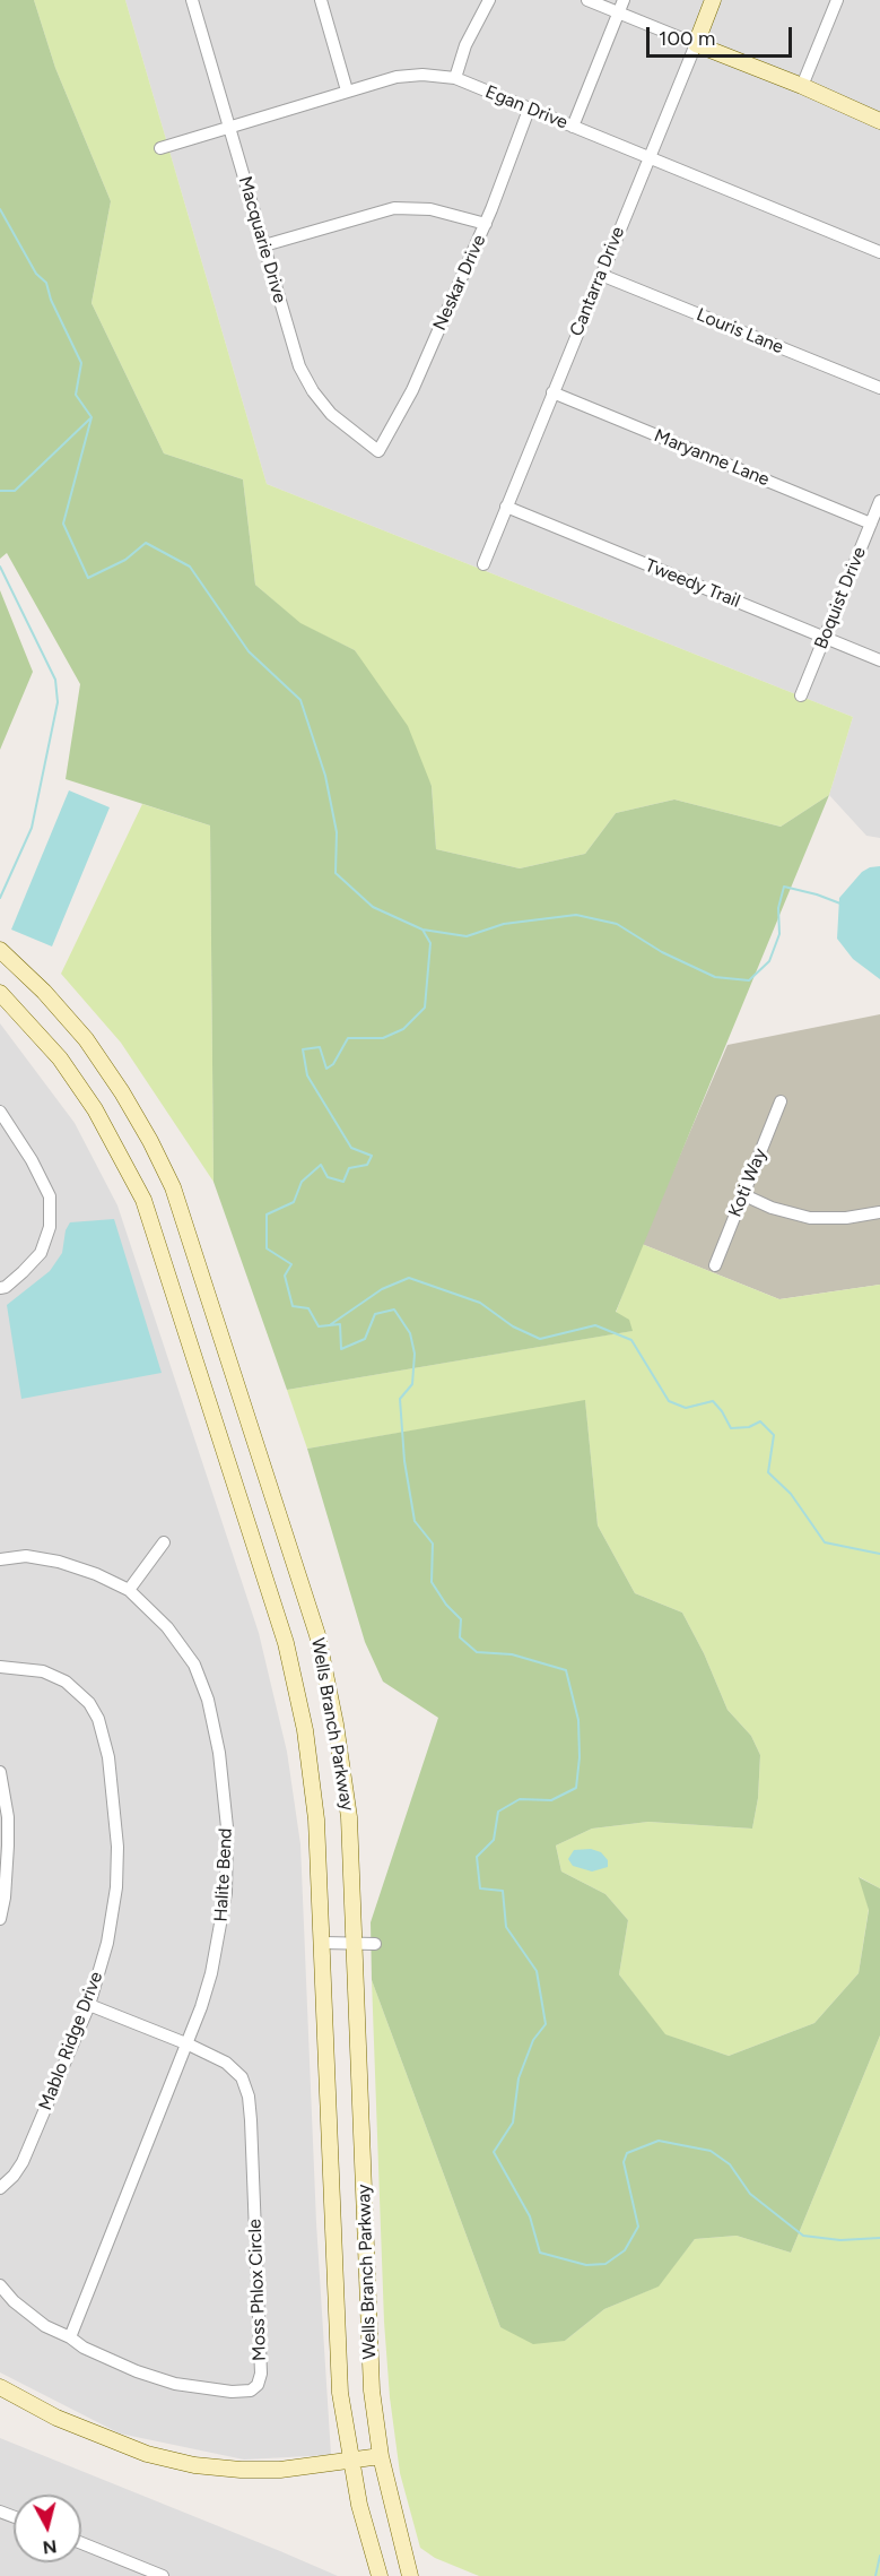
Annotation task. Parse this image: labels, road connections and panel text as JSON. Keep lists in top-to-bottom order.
{
  "streets": {
    "street": [
      "Egan Drive",
      "Macquarie Drive",
      "Cantarra Drive",
      "Neskar Drive",
      "Louris Lane",
      "Maryanne Lane",
      "Tweedy Trail",
      "Boquist Drive",
      "Koti Way",
      "Wells Branch Parkway",
      "Halite Bend",
      "Mablo Ridge Drive",
      "Moss Phlox Circle"
    ]
  },
  "crossings": [
    ["Egan Drive", "Macquarie Drive"],
    ["Egan Drive", "Cantarra Drive"],
    ["Egan Drive", "Neskar Drive"],
    ["Macquarie Drive", "Neskar Drive"],
    ["Cantarra Drive", "Louris Lane"],
    ["Cantarra Drive", "Maryanne Lane"],
    ["Cantarra Drive", "Tweedy Trail"],
    ["Maryanne Lane", "Boquist Drive"],
    ["Tweedy Trail", "Boquist Drive"],
    ["Halite Bend", "Moss Phlox Circle"],
    ["Mablo Ridge Drive", "Moss Phlox Circle"]
  ],
  "scale_bar": "100 m",
  "north": "bottom"
}
